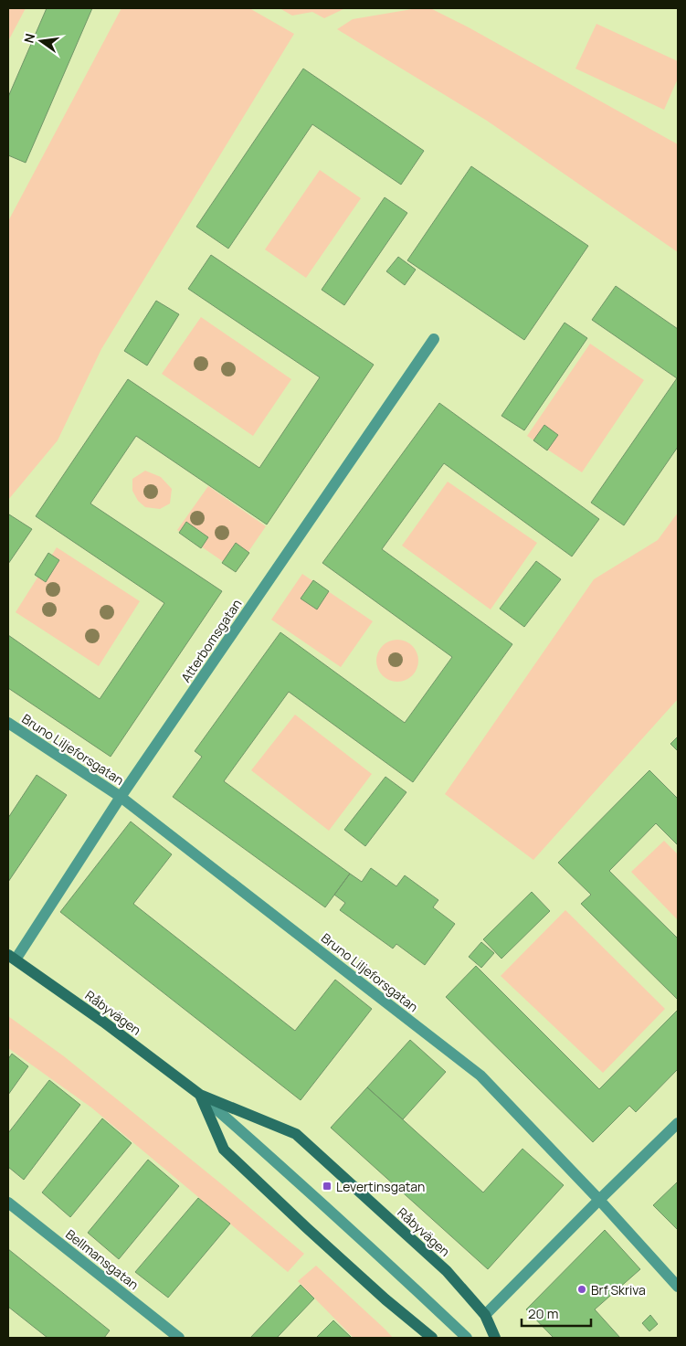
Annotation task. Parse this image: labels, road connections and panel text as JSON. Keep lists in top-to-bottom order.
{
  "streets": {
    "main road": ["Råbyvägen"],
    "street": ["Atterbomsgatan", "Bruno Liljeforsgatan", "Bellmansgatan"]
  },
  "crossings": [
    ["Atterbomsgatan", "Bruno Liljeforsgatan"],
    ["Atterbomsgatan", "Råbyvägen"]
  ],
  "places": {
    "transit": ["Levertinsgatan"],
    "other": ["Brf Skriva"]
  },
  "scale_bar": "20 m",
  "north": "left"
}
